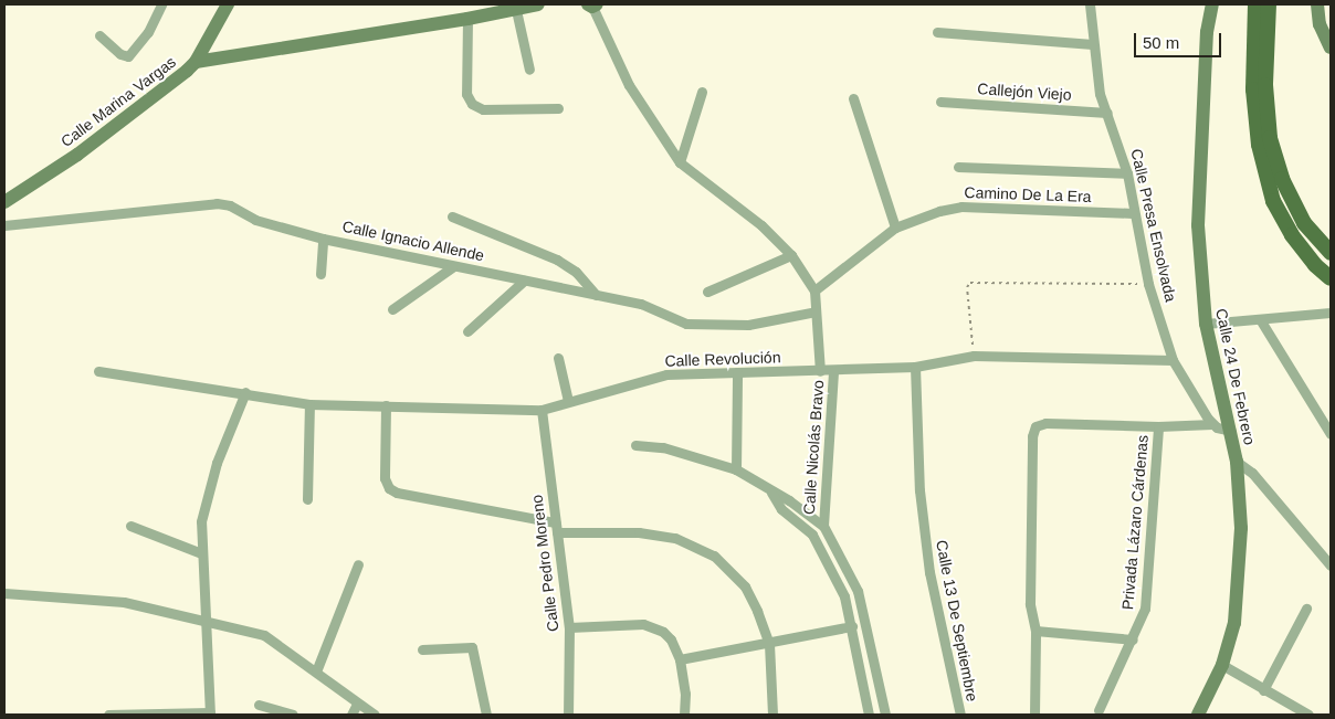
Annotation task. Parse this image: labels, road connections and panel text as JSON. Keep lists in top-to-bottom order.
{
  "streets": {
    "street": [
      "Callejón Viejo",
      "Calle Marina Vargas",
      "Camino De La Era",
      "Calle Presa Ensolvada",
      "Calle Ignacio Allende",
      "Calle Revolución",
      "Calle 24 De Febrero",
      "Calle Nicolás Bravo",
      "Privada Lázaro Cárdenas",
      "Calle Pedro Moreno",
      "Calle 13 De Septiembre"
    ]
  },
  "crossings": [
    ["Callejón Viejo", "Calle Presa Ensolvada"],
    ["Camino De La Era", "Calle Presa Ensolvada"],
    ["Camino De La Era", "Calle Nicolás Bravo"],
    ["Calle Presa Ensolvada", "Calle Revolución"],
    ["Calle Ignacio Allende", "Calle Nicolás Bravo"],
    ["Calle Revolución", "Calle Nicolás Bravo"],
    ["Calle Revolución", "Calle Pedro Moreno"],
    ["Calle Revolución", "Calle 13 De Septiembre"]
  ],
  "scale_bar": "50 m"
}
